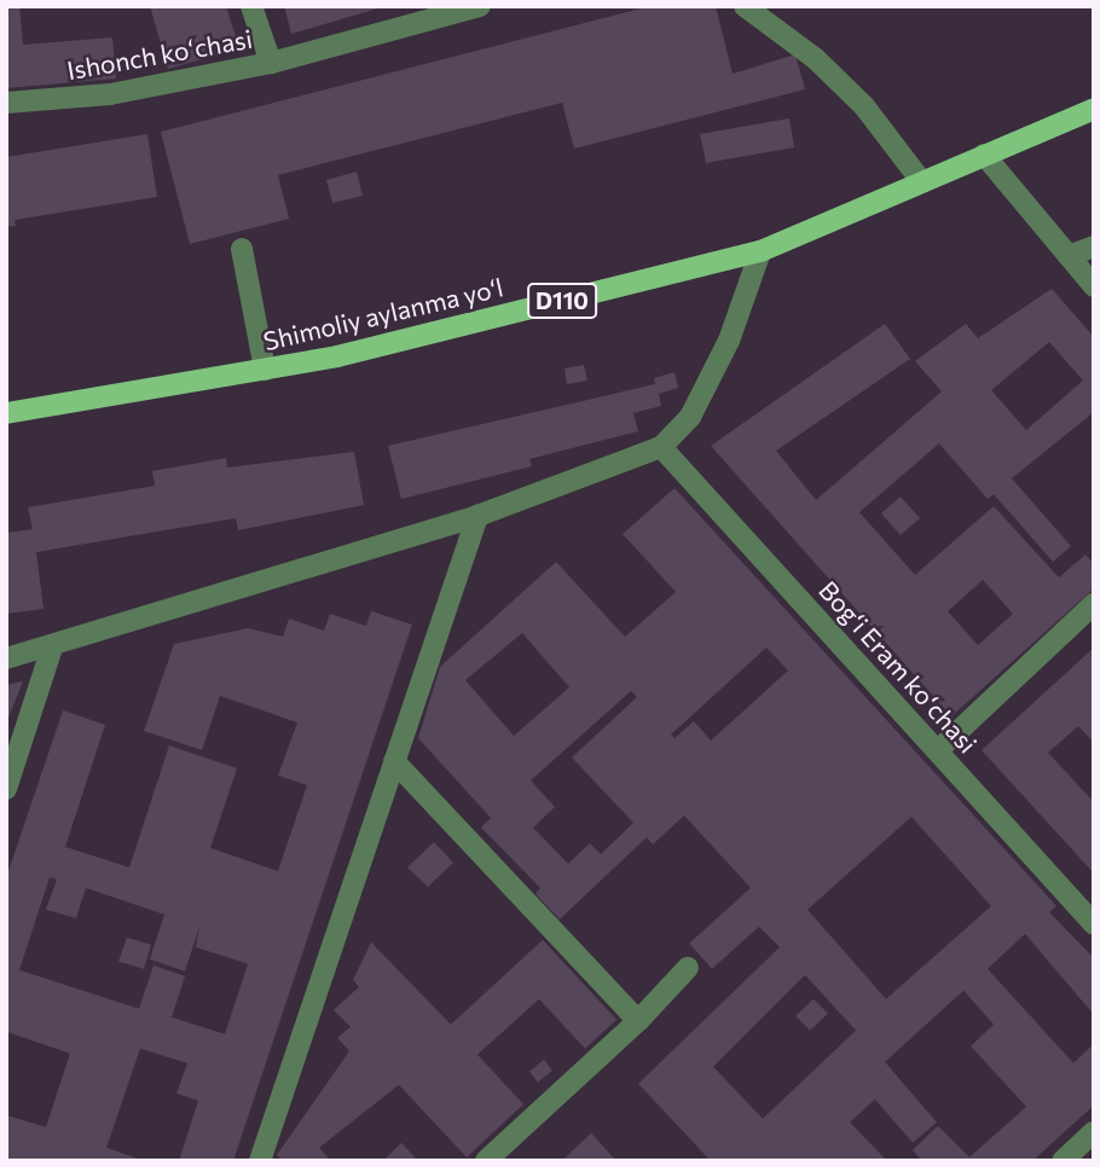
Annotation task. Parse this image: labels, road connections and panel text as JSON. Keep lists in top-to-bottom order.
{
  "streets": {
    "main road": ["D110", "Shimoliy aylanma yoʻl"],
    "street": ["Ishonch koʻchasi", "Bogʻi Eram koʻchasi"]
  }
}
